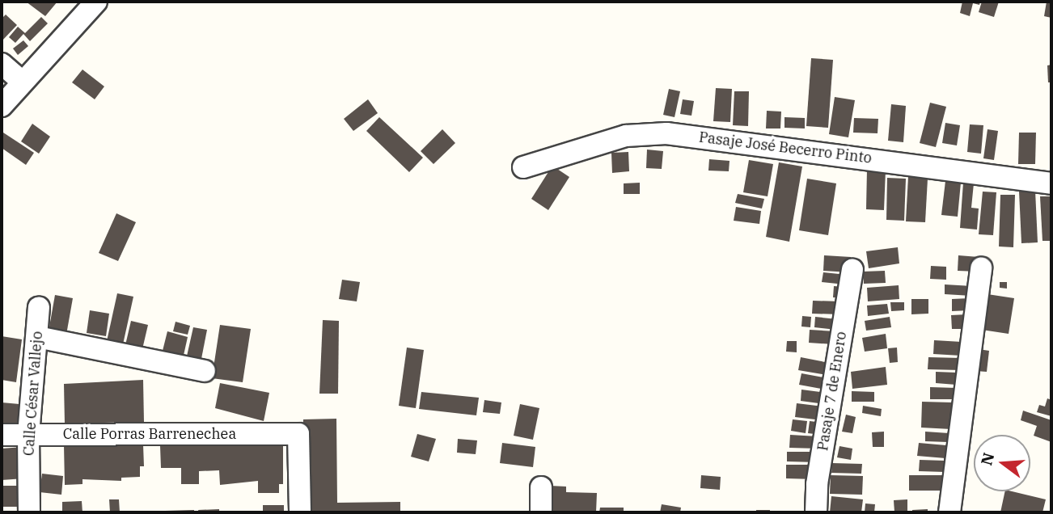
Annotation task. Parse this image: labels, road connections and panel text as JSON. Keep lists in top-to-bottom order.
{
  "streets": {
    "street": [
      "Pasaje José Becerro Pinto",
      "Pasaje 7 de Enero",
      "Calle César Vallejo",
      "Calle Porras Barrenechea"
    ]
  },
  "crossings": [
    ["Calle César Vallejo", "Calle Porras Barrenechea"]
  ],
  "north": "left"
}
